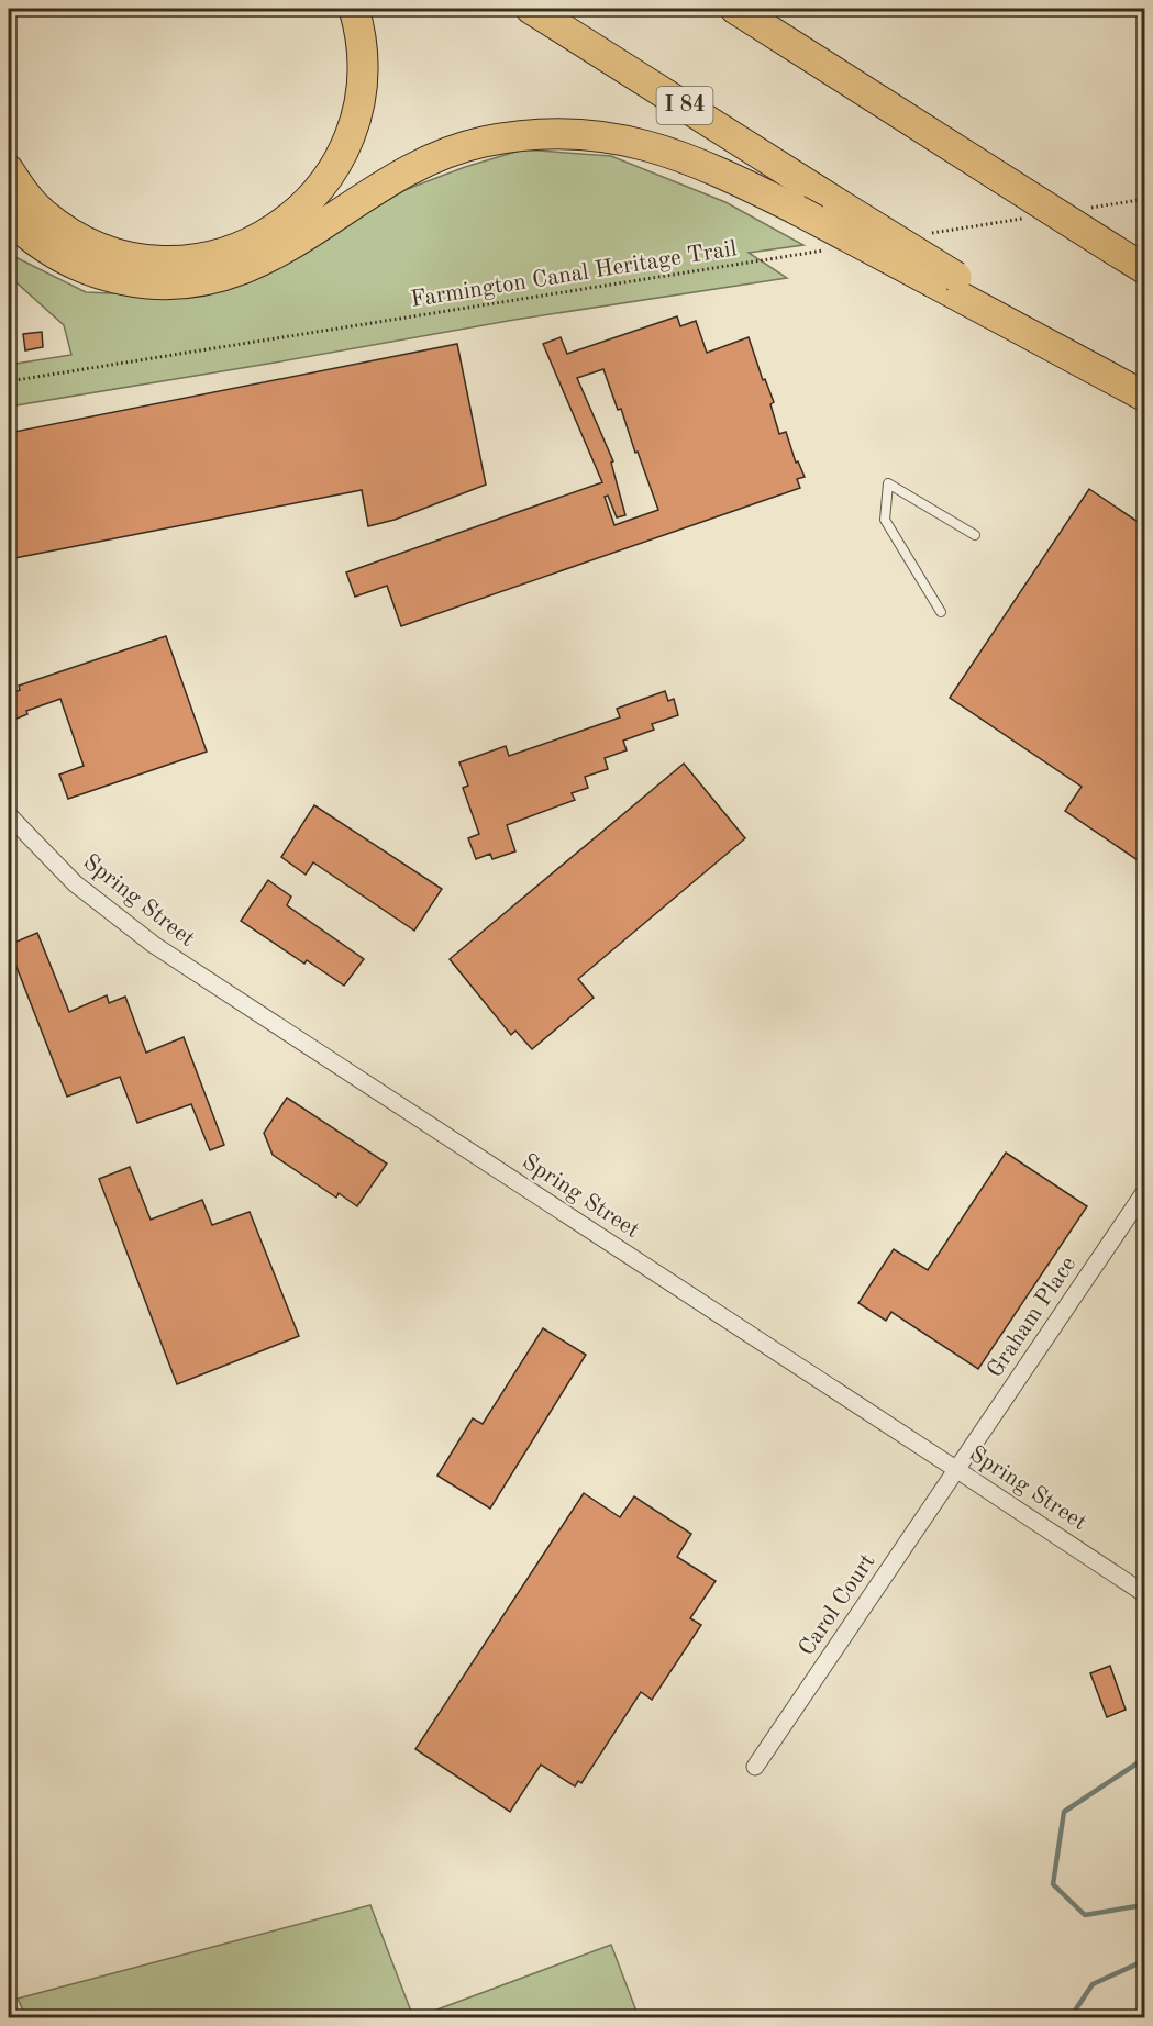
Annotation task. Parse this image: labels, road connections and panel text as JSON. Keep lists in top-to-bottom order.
{
  "streets": {
    "highway": ["I 84"],
    "street": ["Spring Street", "Graham Place", "Carol Court"],
    "path": ["Farmington Canal Heritage Trail"]
  },
  "crossings": [
    ["Spring Street", "Graham Place"],
    ["Spring Street", "Carol Court"],
    ["Graham Place", "Carol Court"]
  ]
}
